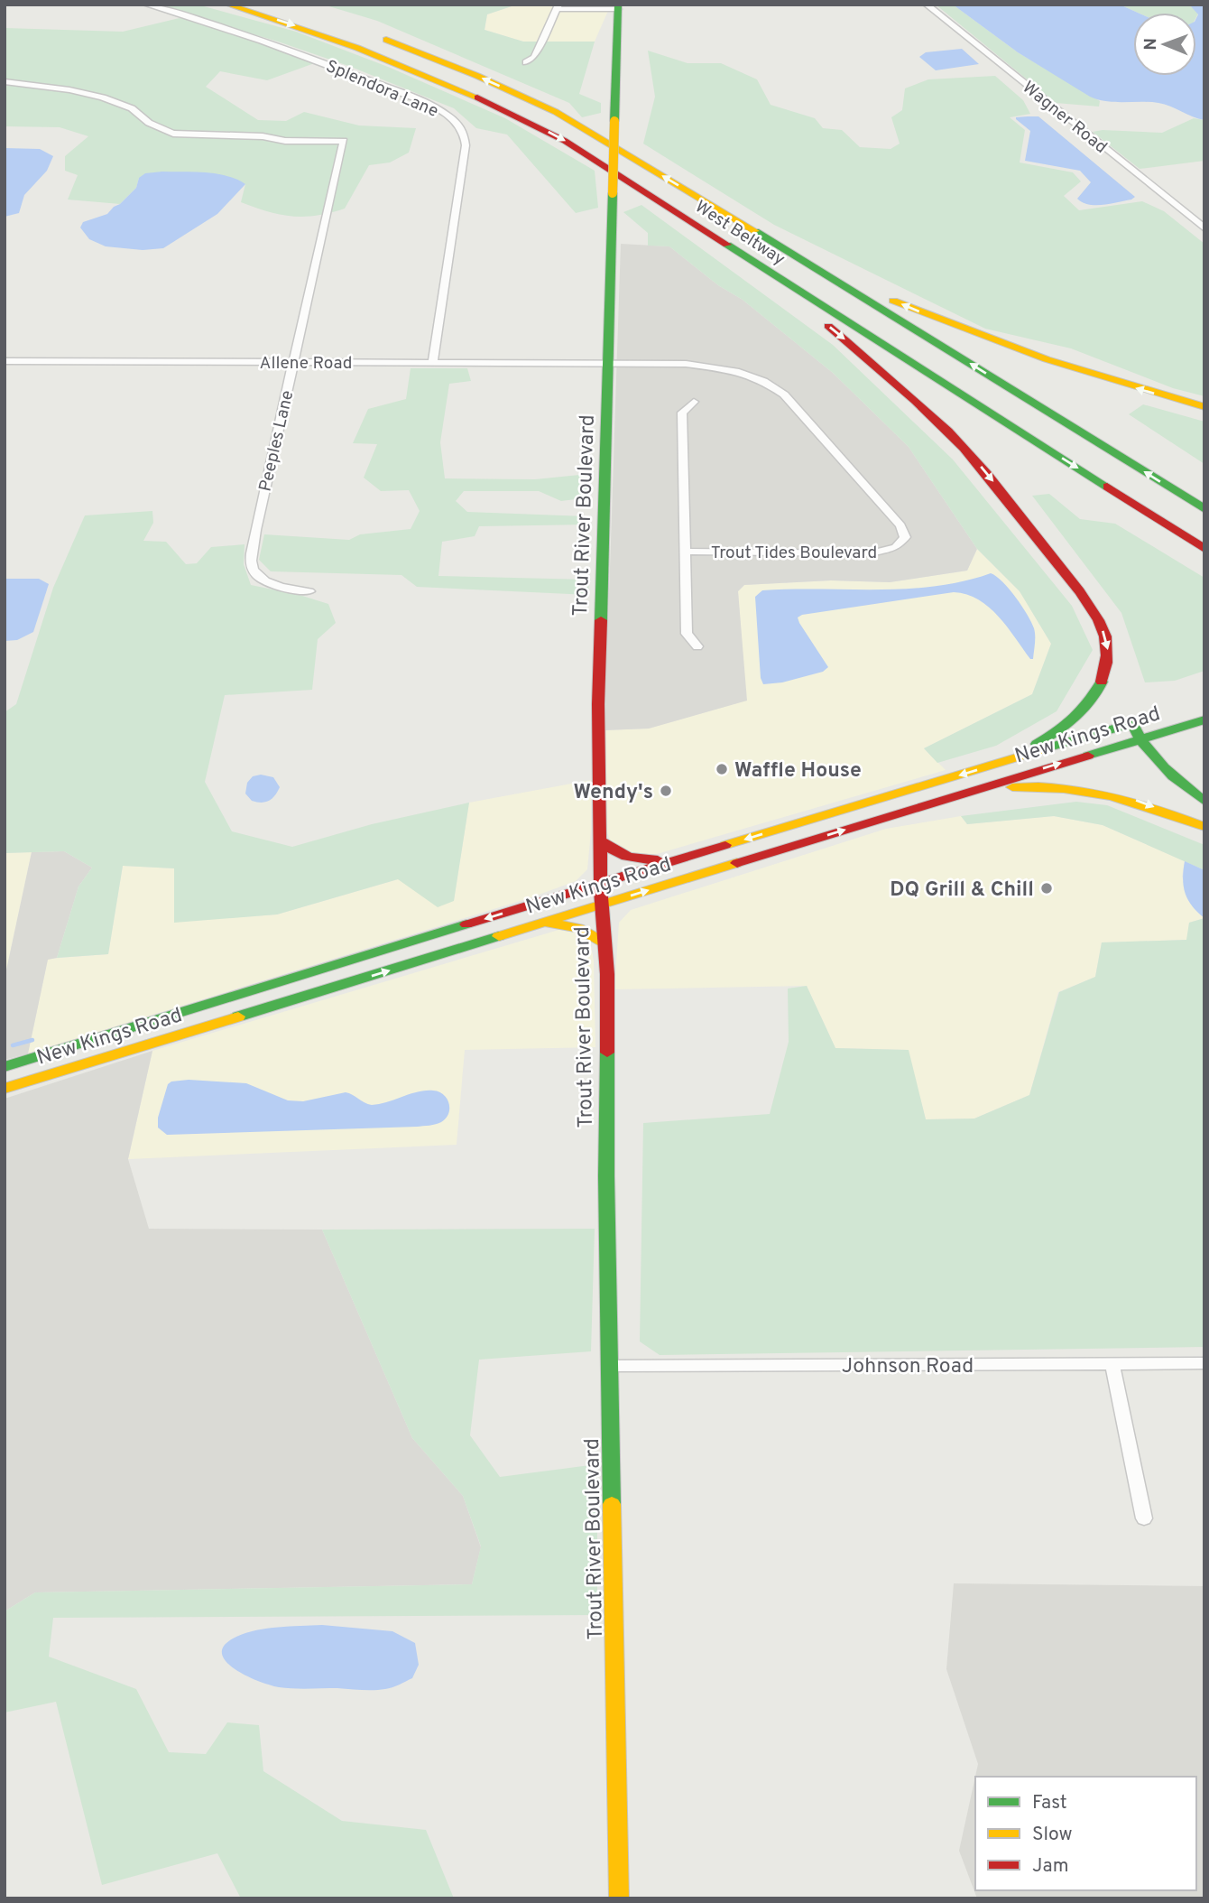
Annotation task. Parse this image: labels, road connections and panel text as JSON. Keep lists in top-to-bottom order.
{
  "streets": {
    "main road": ["West Beltway", "Trout River Boulevard", "New Kings Road"],
    "street": [
      "Splendora Lane",
      "Wagner Road",
      "Allene Road",
      "Peeples Lane",
      "Trout Tides Boulevard",
      "Johnson Road"
    ]
  },
  "crossings": [
    ["Splendora Lane", "Allene Road"],
    ["Allene Road", "Peeples Lane"],
    ["Allene Road", "Trout River Boulevard"],
    ["Allene Road", "Trout Tides Boulevard"],
    ["Trout River Boulevard", "Trout Tides Boulevard"],
    ["Trout River Boulevard", "New Kings Road"],
    ["Trout River Boulevard", "Johnson Road"]
  ],
  "places": ["Waffle House", "Wendy's", "DQ Grill & Chill"],
  "legend": ["Fast", "Slow", "Jam"],
  "north": "left"
}
